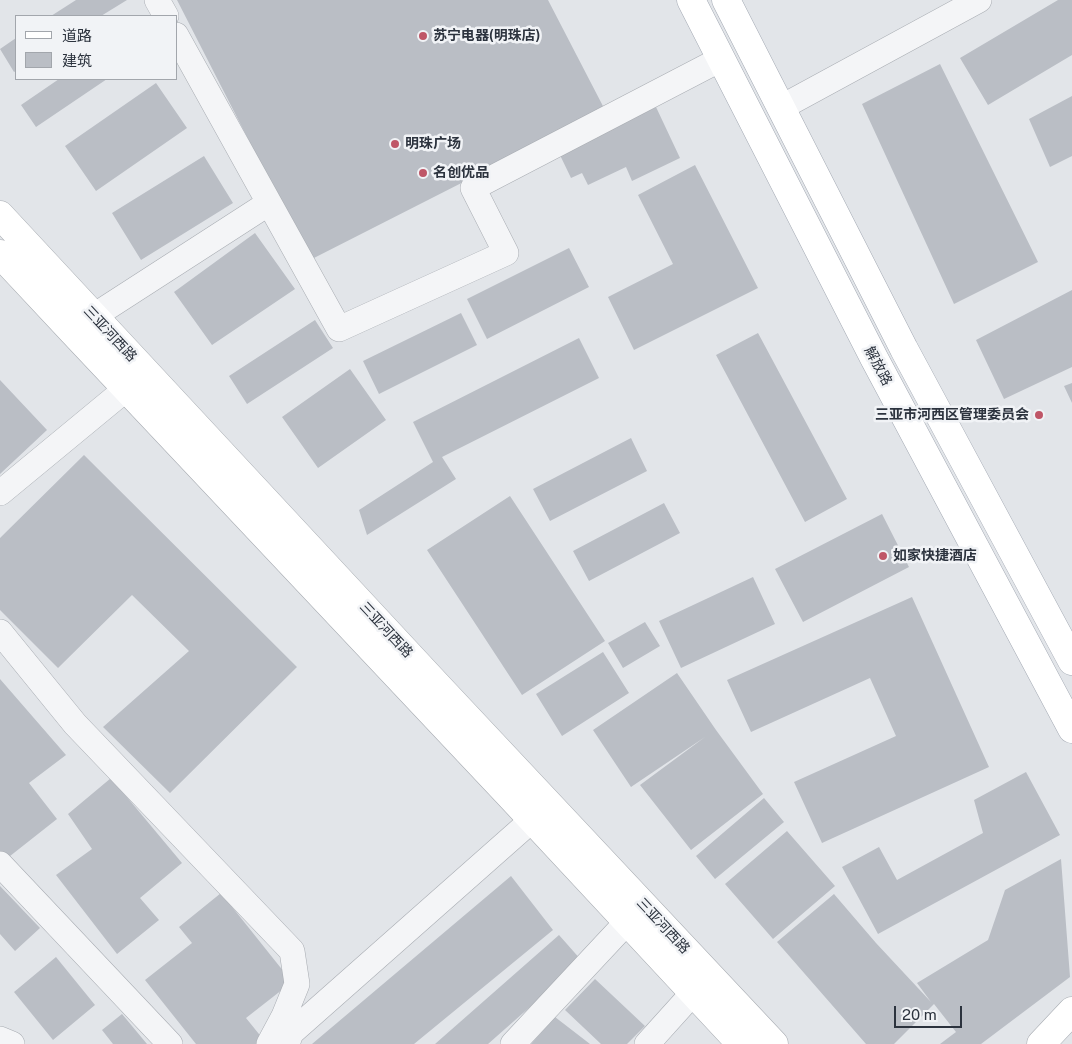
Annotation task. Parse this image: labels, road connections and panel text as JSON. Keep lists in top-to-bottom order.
{
  "streets": {
    "main road": ["三亚河西路", "解放路"]
  },
  "places": [
    "苏宁电器(明珠店)",
    "明珠广场",
    "名创优品",
    "三亚市河西区管理委员会",
    "如家快捷酒店"
  ],
  "legend": ["道路", "建筑"],
  "scale_bar": "20 m"
}
